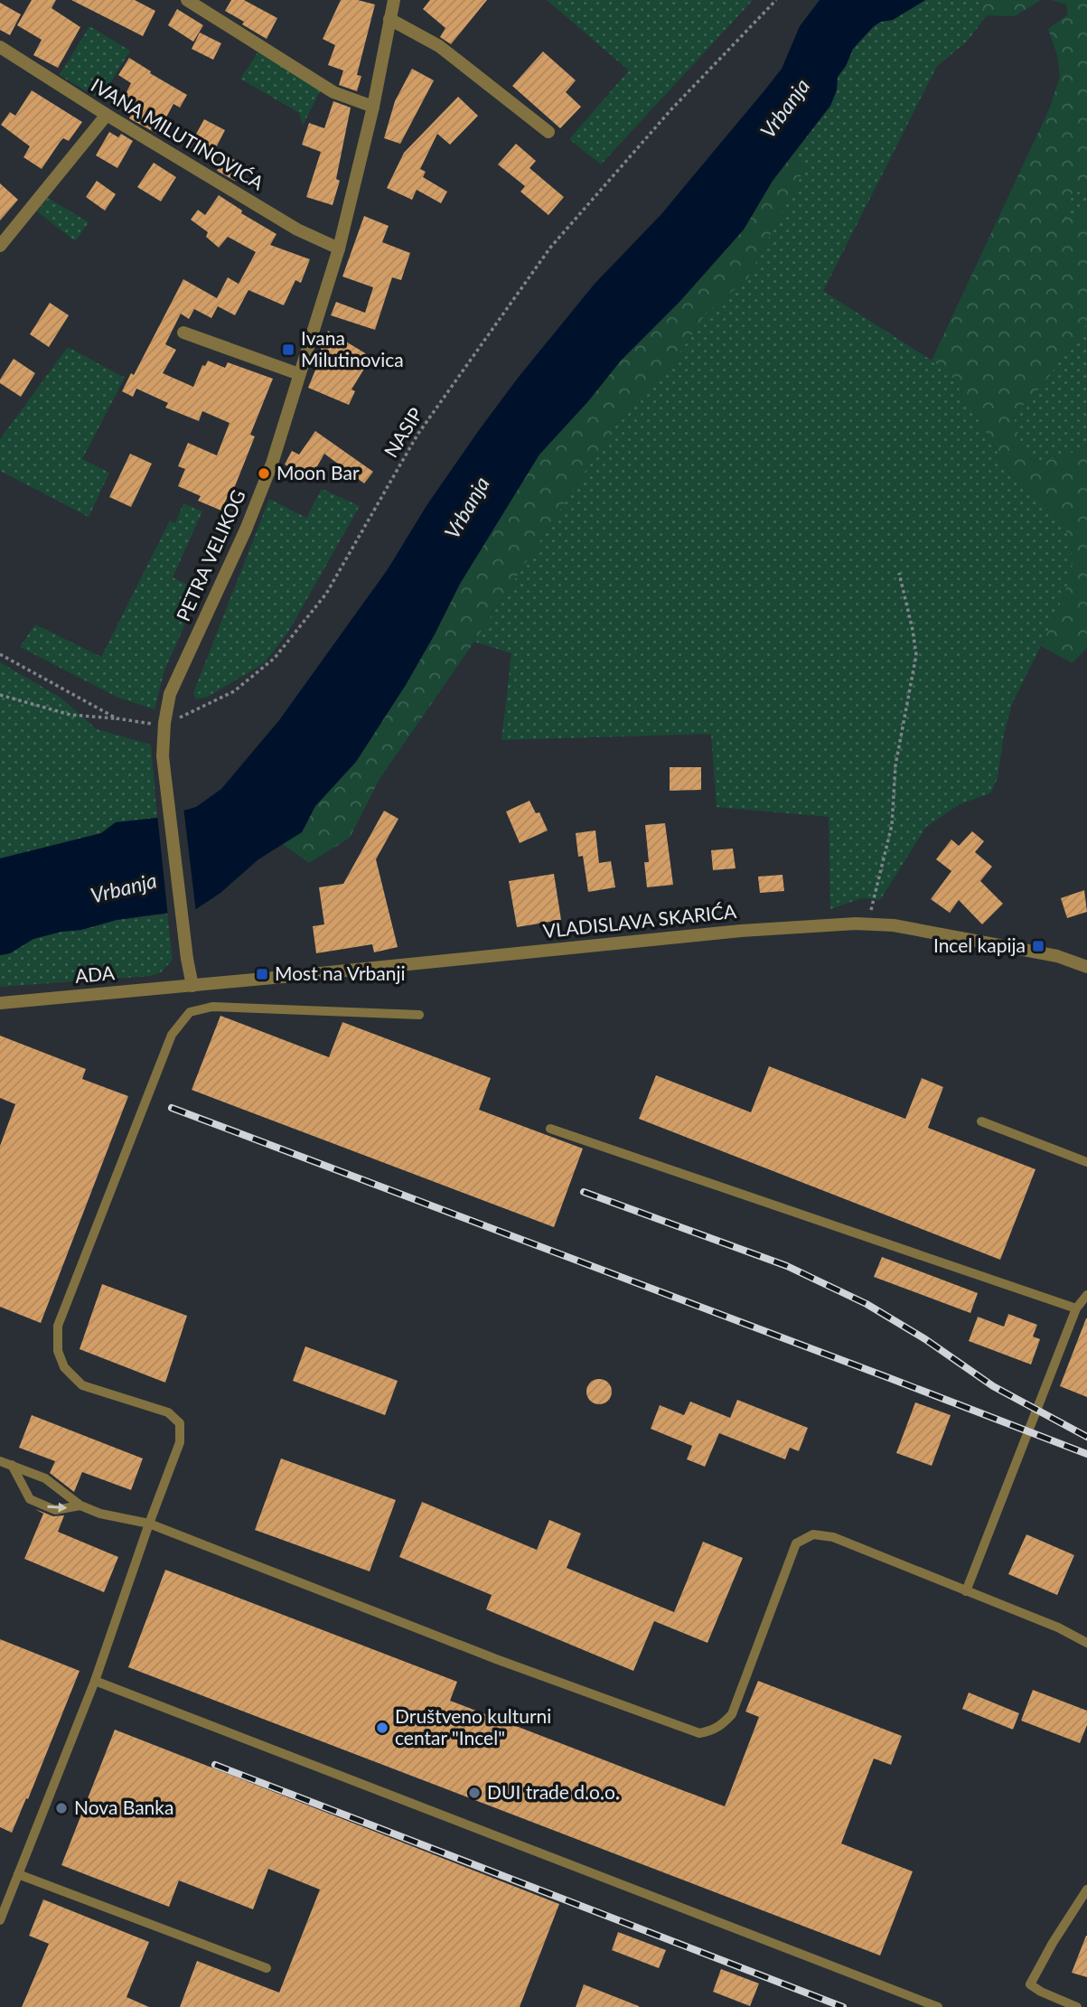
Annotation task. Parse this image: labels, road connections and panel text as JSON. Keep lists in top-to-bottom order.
{
  "streets": {
    "street": [
      "IVANA MILUTINOVIĆA",
      "PETRA VELIKOG",
      "VLADISLAVA SKARIĆA",
      "ADA"
    ],
    "path": ["NASIP"]
  },
  "crossings": [
    ["IVANA MILUTINOVIĆA", "PETRA VELIKOG"],
    ["NASIP", "PETRA VELIKOG"],
    ["PETRA VELIKOG", "VLADISLAVA SKARIĆA"],
    ["PETRA VELIKOG", "ADA"],
    ["VLADISLAVA SKARIĆA", "ADA"]
  ],
  "water": ["Vrbanja"],
  "places": {
    "transit": ["Ivana Milutinovica", "Incel kapija", "Most na Vrbanji"],
    "other": [
      "Moon Bar",
      "Društveno kulturni centar \"Incel\"",
      "DUI trade d.o.o.",
      "Nova Banka"
    ]
  }
}
